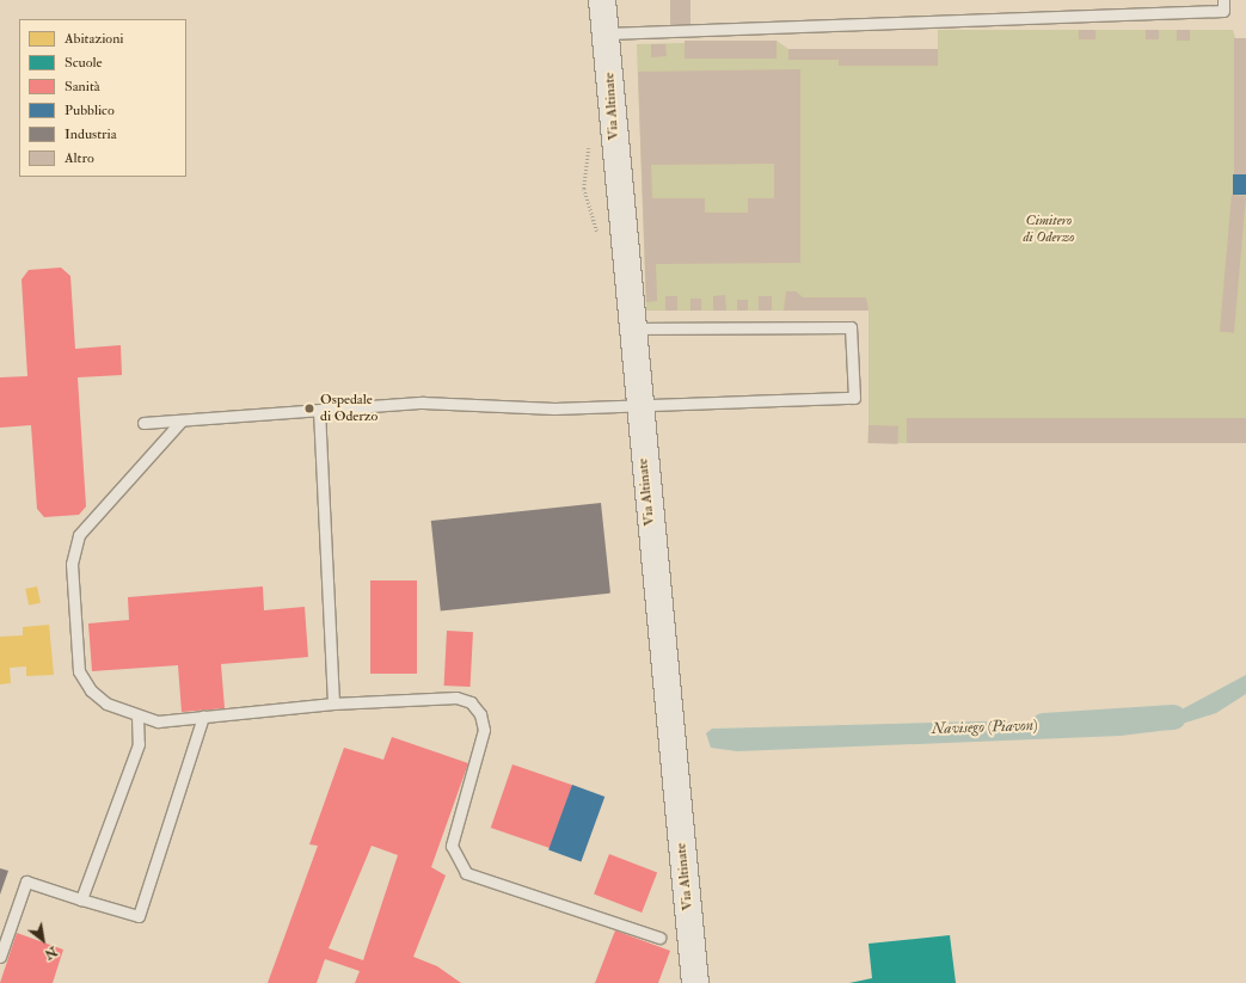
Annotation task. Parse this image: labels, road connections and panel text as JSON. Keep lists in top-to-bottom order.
{
  "streets": {
    "street": ["Via Altinate"]
  },
  "water": ["Navisego (Piavon)"],
  "parks": ["Cimitero di Oderzo"],
  "places": ["Ospedale di Oderzo"],
  "legend": [
    "Abitazioni",
    "Scuole",
    "Sanità",
    "Pubblico",
    "Industria",
    "Altro"
  ],
  "north": "bottom right"
}
